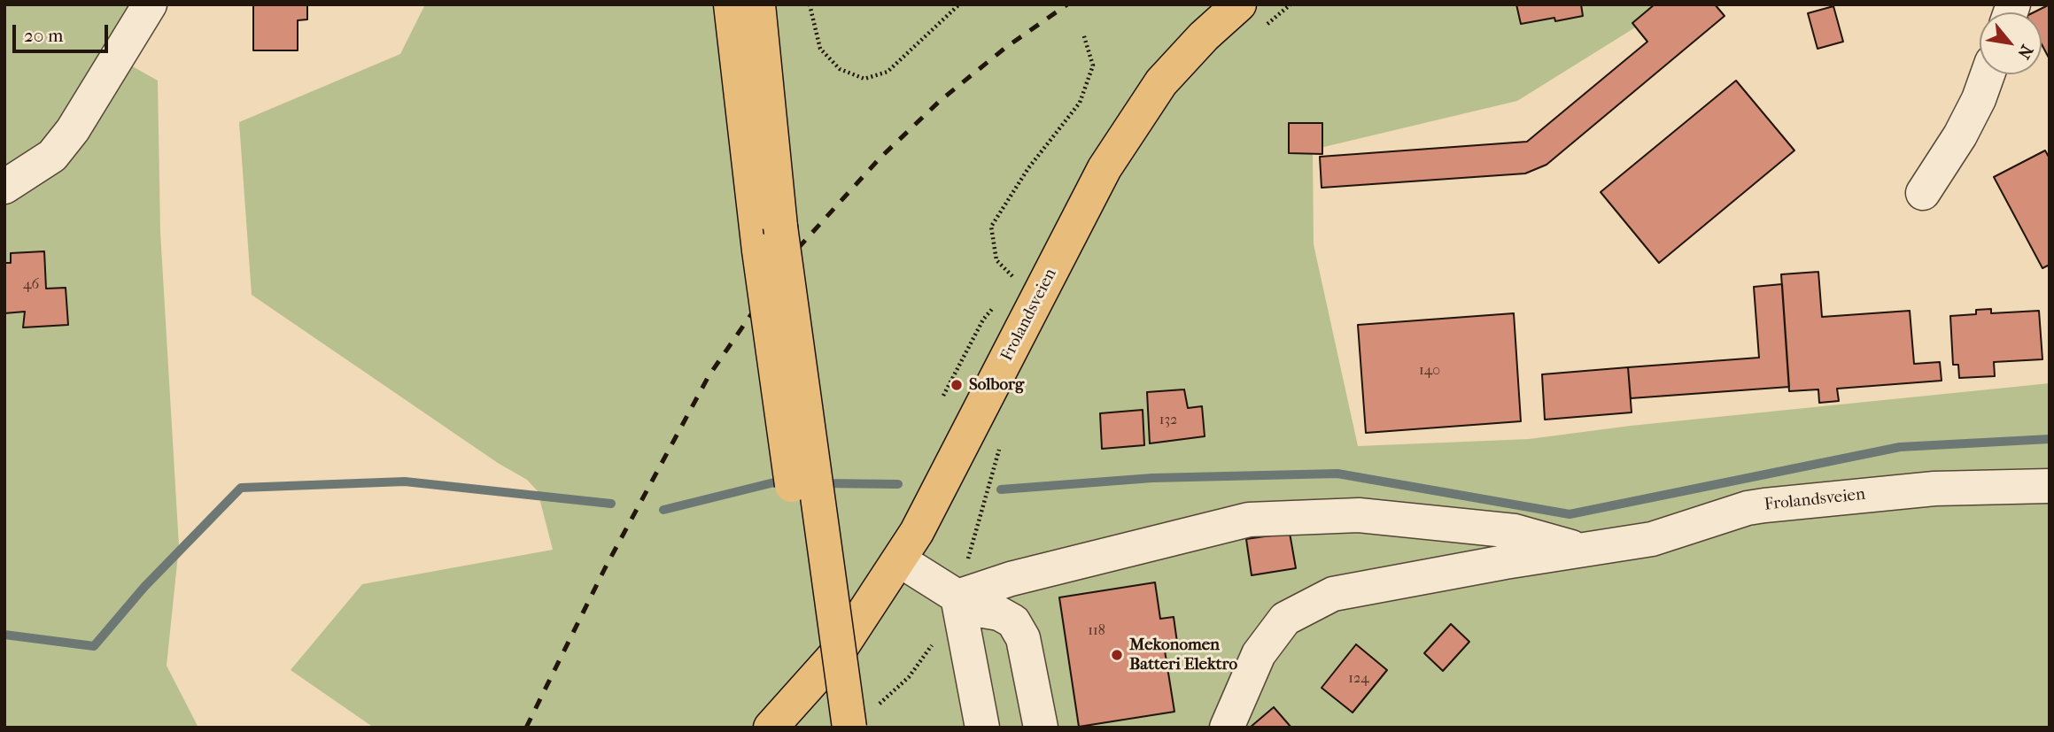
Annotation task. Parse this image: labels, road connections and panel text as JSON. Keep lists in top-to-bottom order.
{
  "streets": {
    "main road": ["Frolandsveien"]
  },
  "places": ["Solborg", "Mekonomen Batteri Elektro"],
  "house_numbers": [
    "46",
    "140",
    "132",
    "118",
    "124"
  ],
  "scale_bar": "20 m",
  "north": "bottom right"
}
